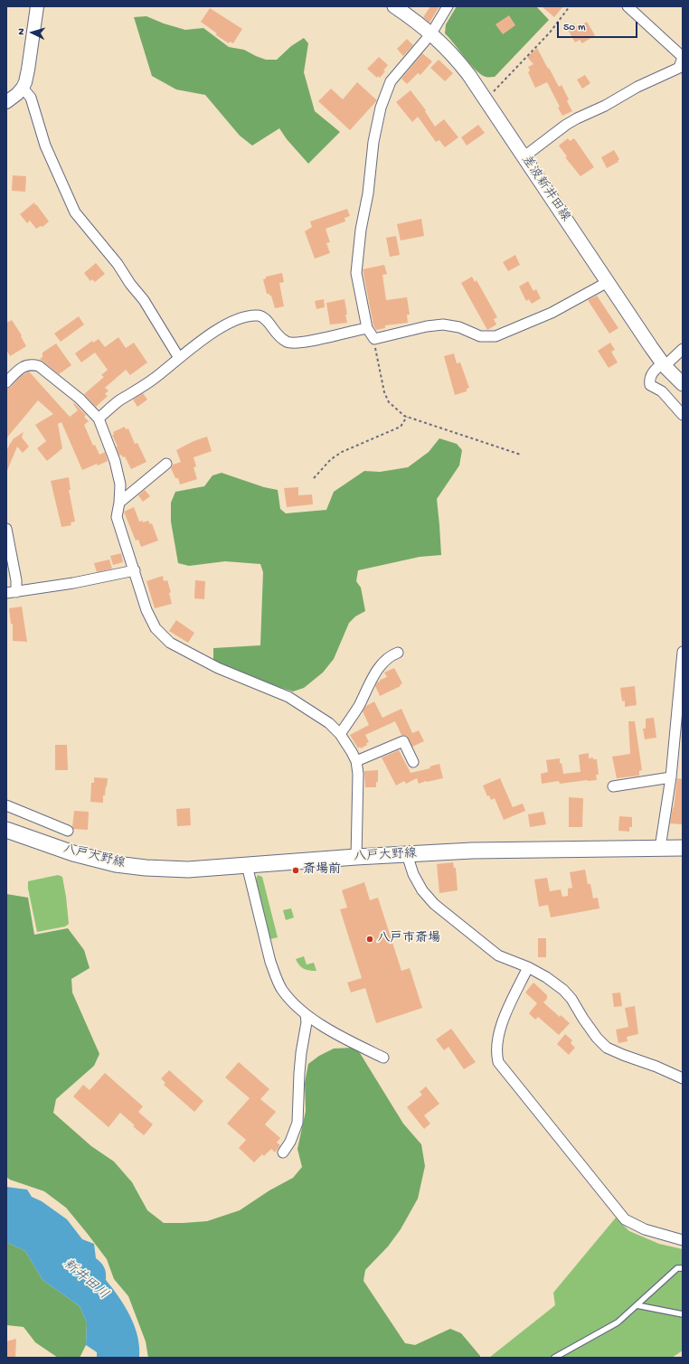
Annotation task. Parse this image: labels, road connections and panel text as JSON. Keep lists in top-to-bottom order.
{
  "streets": {
    "main road": ["差波新井田線", "八戸大野線"]
  },
  "water": ["新井田川"],
  "places": ["斎場前", "八戸市斎場"],
  "scale_bar": "50 m",
  "north": "left"
}
